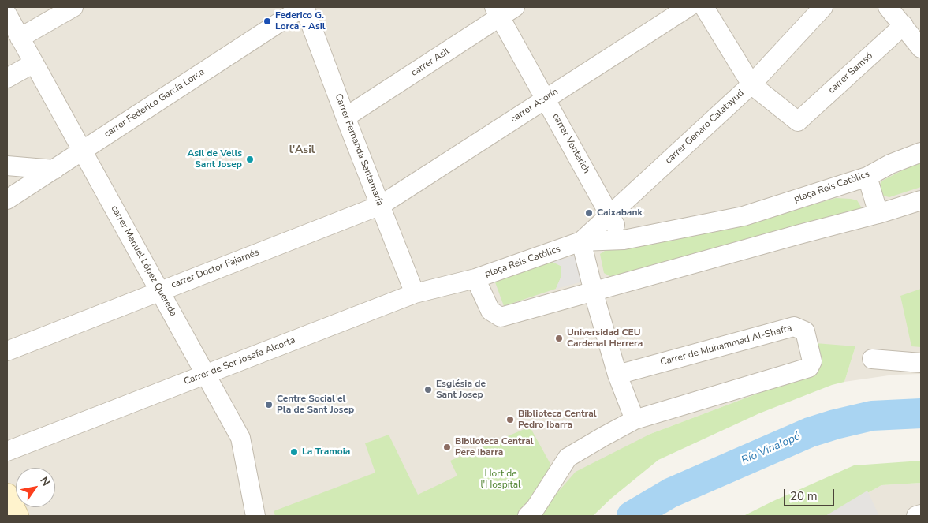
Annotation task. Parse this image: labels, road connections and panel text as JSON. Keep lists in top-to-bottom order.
{
  "streets": {
    "street": [
      "carrer Asil",
      "carrer Samsó",
      "carrer Federico García Lorca",
      "carrer Azorín",
      "carrer Genaro Calatayud",
      "carrer Ventarich",
      "Carrer Fernanda Santamaría",
      "plaça Reis Catòlics",
      "carrer Manuel López Quereda",
      "carrer Doctor Fajarnés",
      "Carrer de Muhammad Al-Shafra",
      "Carrer de Sor Josefa Alcorta"
    ]
  },
  "crossings": [
    ["carrer Asil", "carrer Ventarich"],
    ["carrer Asil", "Carrer Fernanda Santamaría"],
    ["carrer Samsó", "carrer Genaro Calatayud"],
    ["carrer Federico García Lorca", "Carrer Fernanda Santamaría"],
    ["carrer Federico García Lorca", "carrer Manuel López Quereda"],
    ["carrer Azorín", "carrer Ventarich"],
    ["carrer Azorín", "Carrer Fernanda Santamaría"],
    ["carrer Azorín", "carrer Doctor Fajarnés"],
    ["carrer Genaro Calatayud", "carrer Ventarich"],
    ["carrer Genaro Calatayud", "plaça Reis Catòlics"],
    ["carrer Ventarich", "plaça Reis Catòlics"],
    ["Carrer Fernanda Santamaría", "carrer Doctor Fajarnés"],
    ["Carrer Fernanda Santamaría", "Carrer de Sor Josefa Alcorta"],
    ["plaça Reis Catòlics", "Carrer de Sor Josefa Alcorta"],
    ["carrer Manuel López Quereda", "carrer Doctor Fajarnés"],
    ["carrer Manuel López Quereda", "Carrer de Sor Josefa Alcorta"]
  ],
  "districts": ["l'Asil"],
  "water": ["Río Vinalopó"],
  "parks": ["Hort de l'Hospital"],
  "places": [
    "Federico G. Lorca - Asil",
    "Asil de Vells Sant Josep",
    "Caixabank",
    "Universidad CEU Cardenal Herrera",
    "Església de Sant Josep",
    "Centre Social el Pla de Sant Josep",
    "Biblioteca Central Pedro Ibarra",
    "Biblioteca Central Pere Ibarra",
    "La Tramoia"
  ],
  "scale_bar": "20 m",
  "north": "top right"
}
